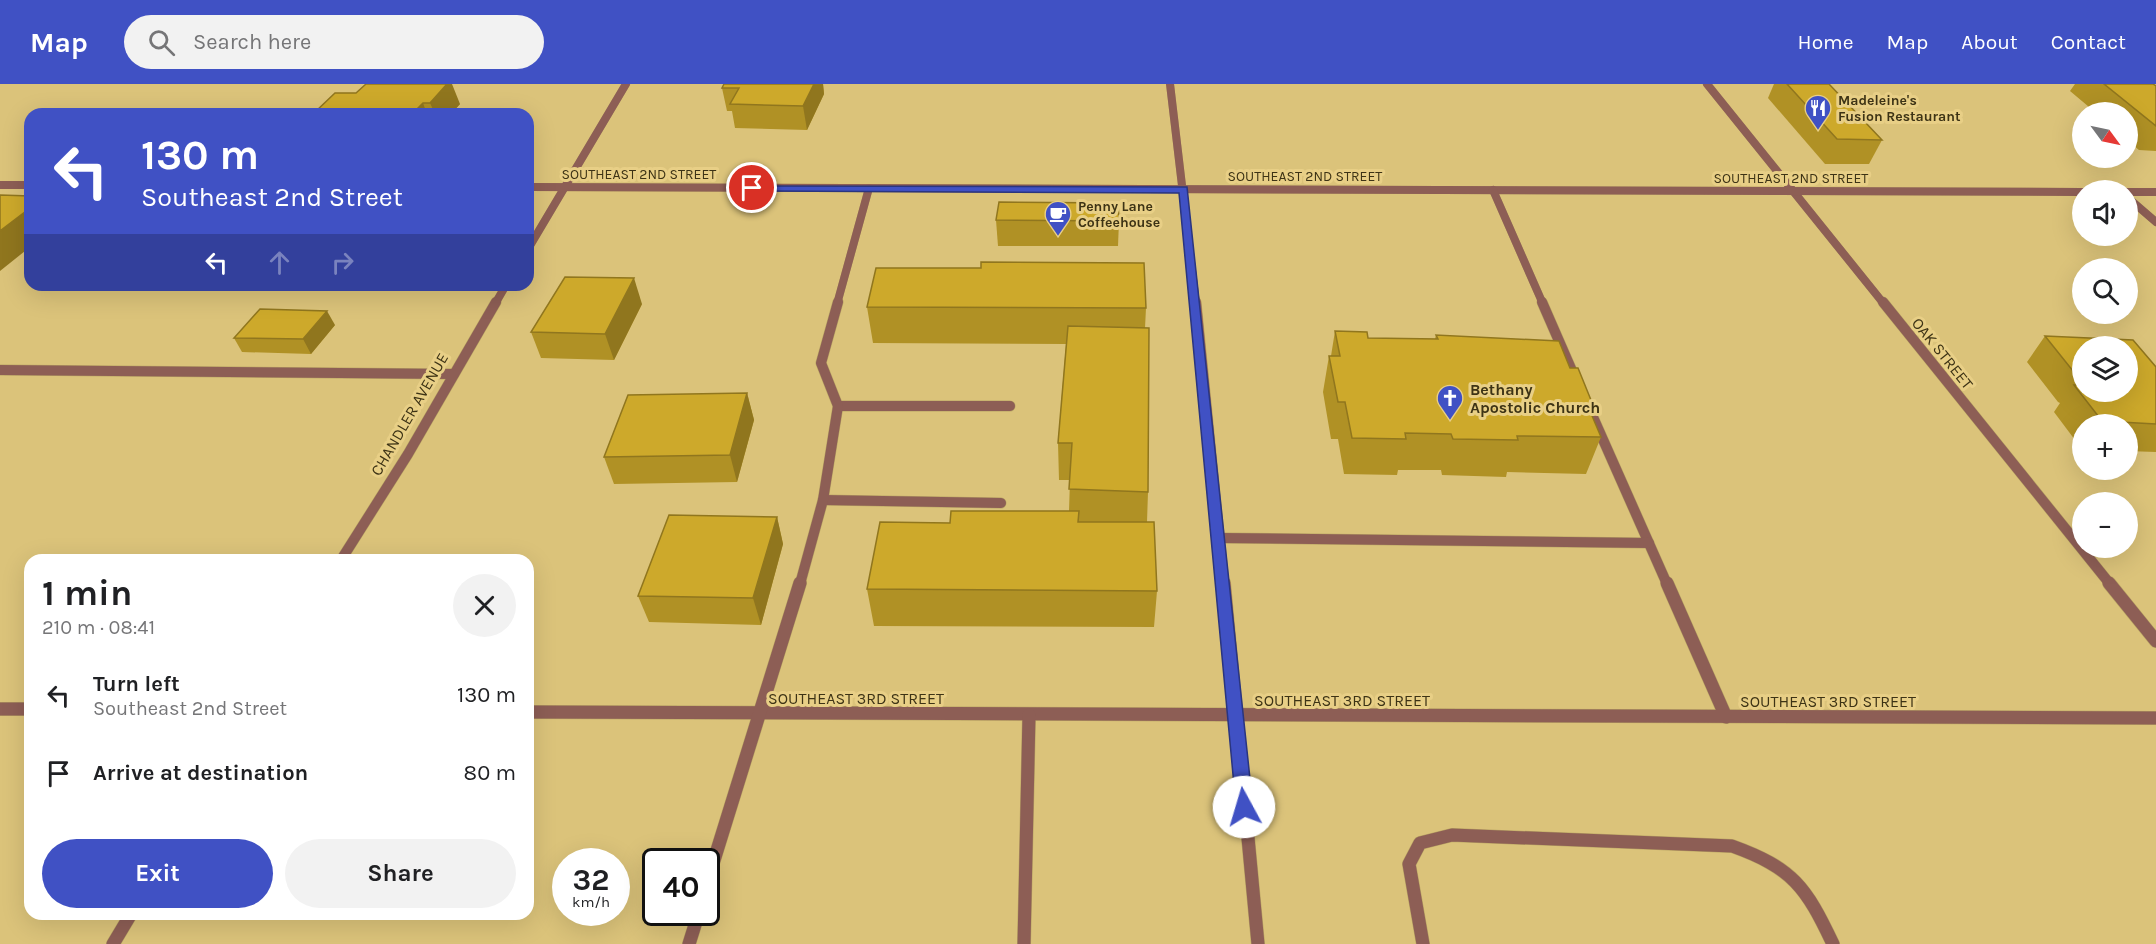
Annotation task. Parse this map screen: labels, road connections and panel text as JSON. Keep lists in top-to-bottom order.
{
  "streets": {
    "street": [
      "SOUTHEAST 2ND STREET",
      "OAK STREET",
      "CHANDLER AVENUE",
      "SOUTHEAST 3RD STREET"
    ]
  },
  "crossings": [
    ["SOUTHEAST 2ND STREET", "OAK STREET"]
  ],
  "places": {
    "restaurant": ["Madeleine's Fusion Restaurant"],
    "cafe": ["Penny Lane Coffeehouse"],
    "church": ["Bethany Apostolic Church"]
  },
  "north": "bottom right",
  "page": {
    "header": "Map",
    "search": "Search here",
    "nav": [
      "Home",
      "Map",
      "About",
      "Contact"
    ],
    "map_buttons": ["+", "−"],
    "turn": ["130 m", "Southeast 2nd Street"],
    "heading": ["1 min", "210 m · 08:41"],
    "list": [
      {
        "name": "Turn left",
        "note": "Southeast 2nd Street",
        "value": "130 m"
      },
      {
        "name": "Arrive at destination",
        "value": "80 m"
      }
    ],
    "buttons": ["Exit", "Share"],
    "speed": "32 km/h",
    "limit": "40"
  }
}
